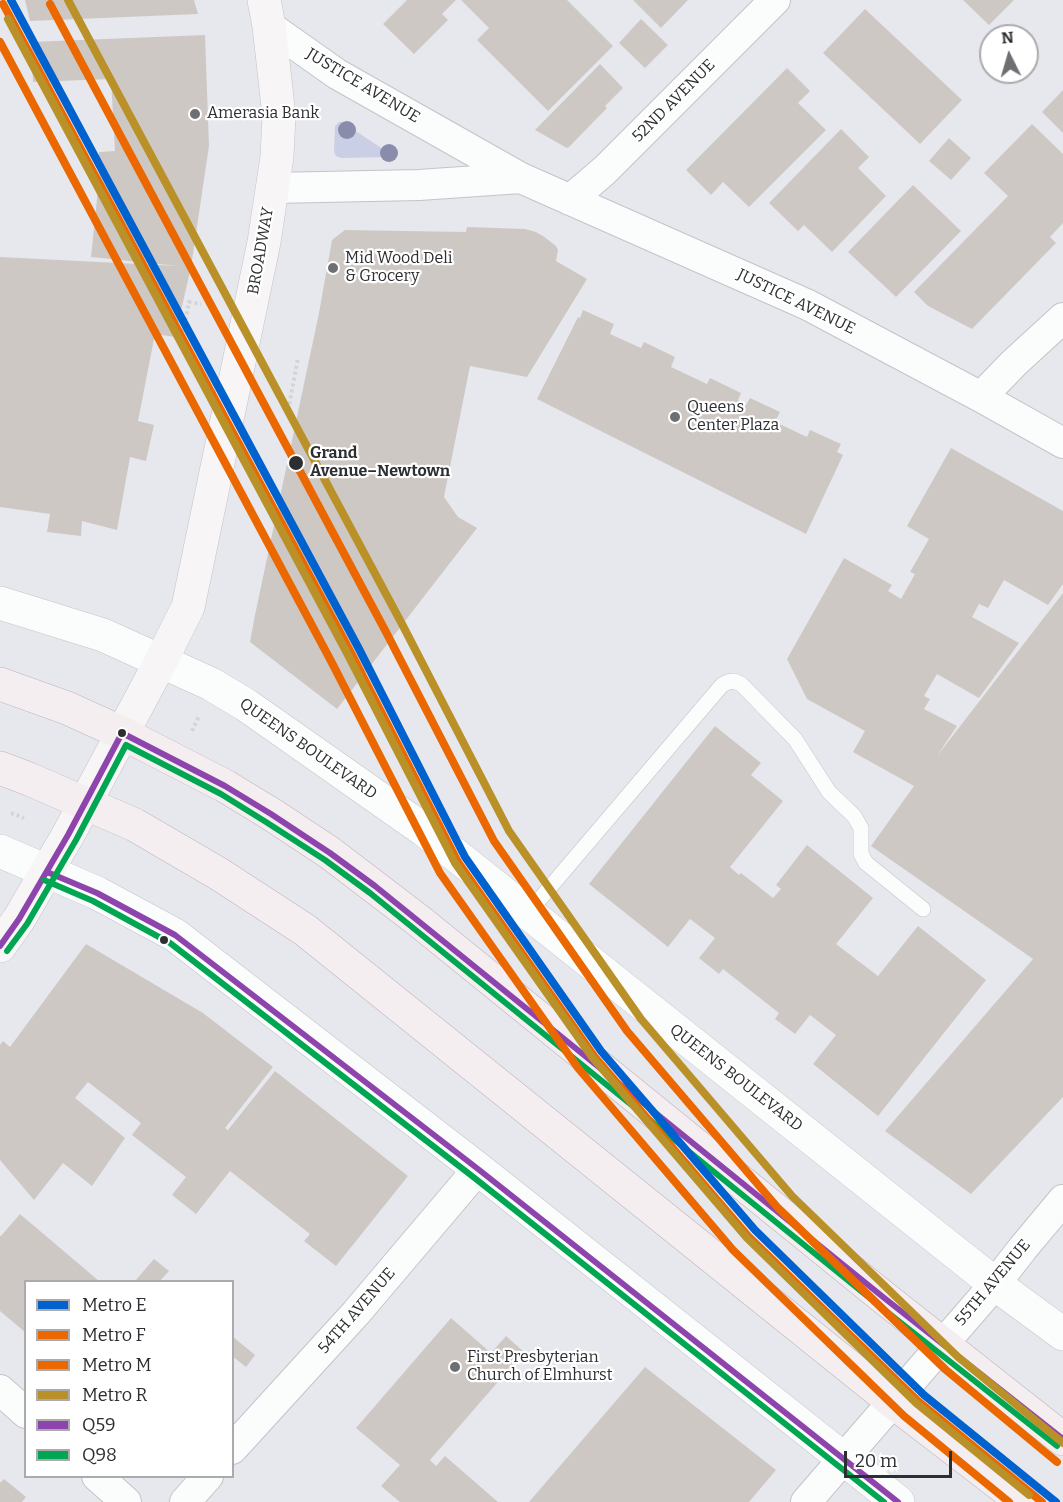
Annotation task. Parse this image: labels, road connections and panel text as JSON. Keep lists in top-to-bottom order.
{
  "streets": {
    "main road": ["BROADWAY"],
    "street": [
      "JUSTICE AVENUE",
      "52ND AVENUE",
      "QUEENS BOULEVARD",
      "55TH AVENUE",
      "54TH AVENUE"
    ]
  },
  "crossings": [
    ["JUSTICE AVENUE", "52ND AVENUE"],
    ["JUSTICE AVENUE", "BROADWAY"],
    ["BROADWAY", "QUEENS BOULEVARD"],
    ["QUEENS BOULEVARD", "55TH AVENUE"]
  ],
  "places": [
    "Amerasia Bank",
    "Mid Wood Deli & Grocery",
    "Queens Center Plaza",
    "Grand Avenue–Newtown",
    "First Presbyterian Church of Elmhurst"
  ],
  "lines": [
    "metro line E",
    "metro line R",
    "metro line F",
    "metro line M",
    "transit line Q59",
    "transit line Q98"
  ],
  "legend": [
    "Metro E",
    "Metro F",
    "Metro M",
    "Metro R",
    "Q59",
    "Q98"
  ],
  "scale_bar": "20 m",
  "north": "top"
}
